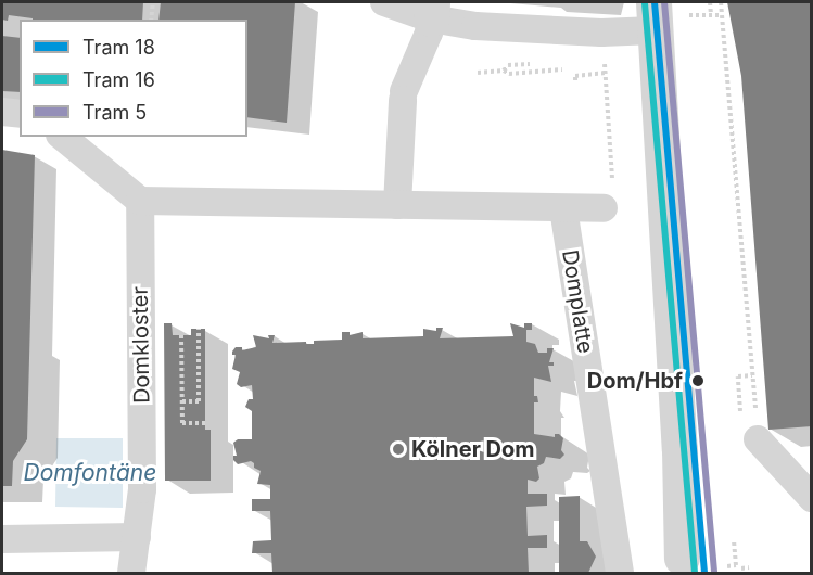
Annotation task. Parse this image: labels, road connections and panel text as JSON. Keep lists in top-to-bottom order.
{
  "streets": {
    "street": ["Domplatte", "Domkloster"]
  },
  "water": ["Domfontäne"],
  "places": ["Dom/Hbf", "Kölner Dom"],
  "lines": ["tram line 18", "tram line 5", "tram line 16"],
  "legend": ["Tram 18", "Tram 16", "Tram 5"]
}
